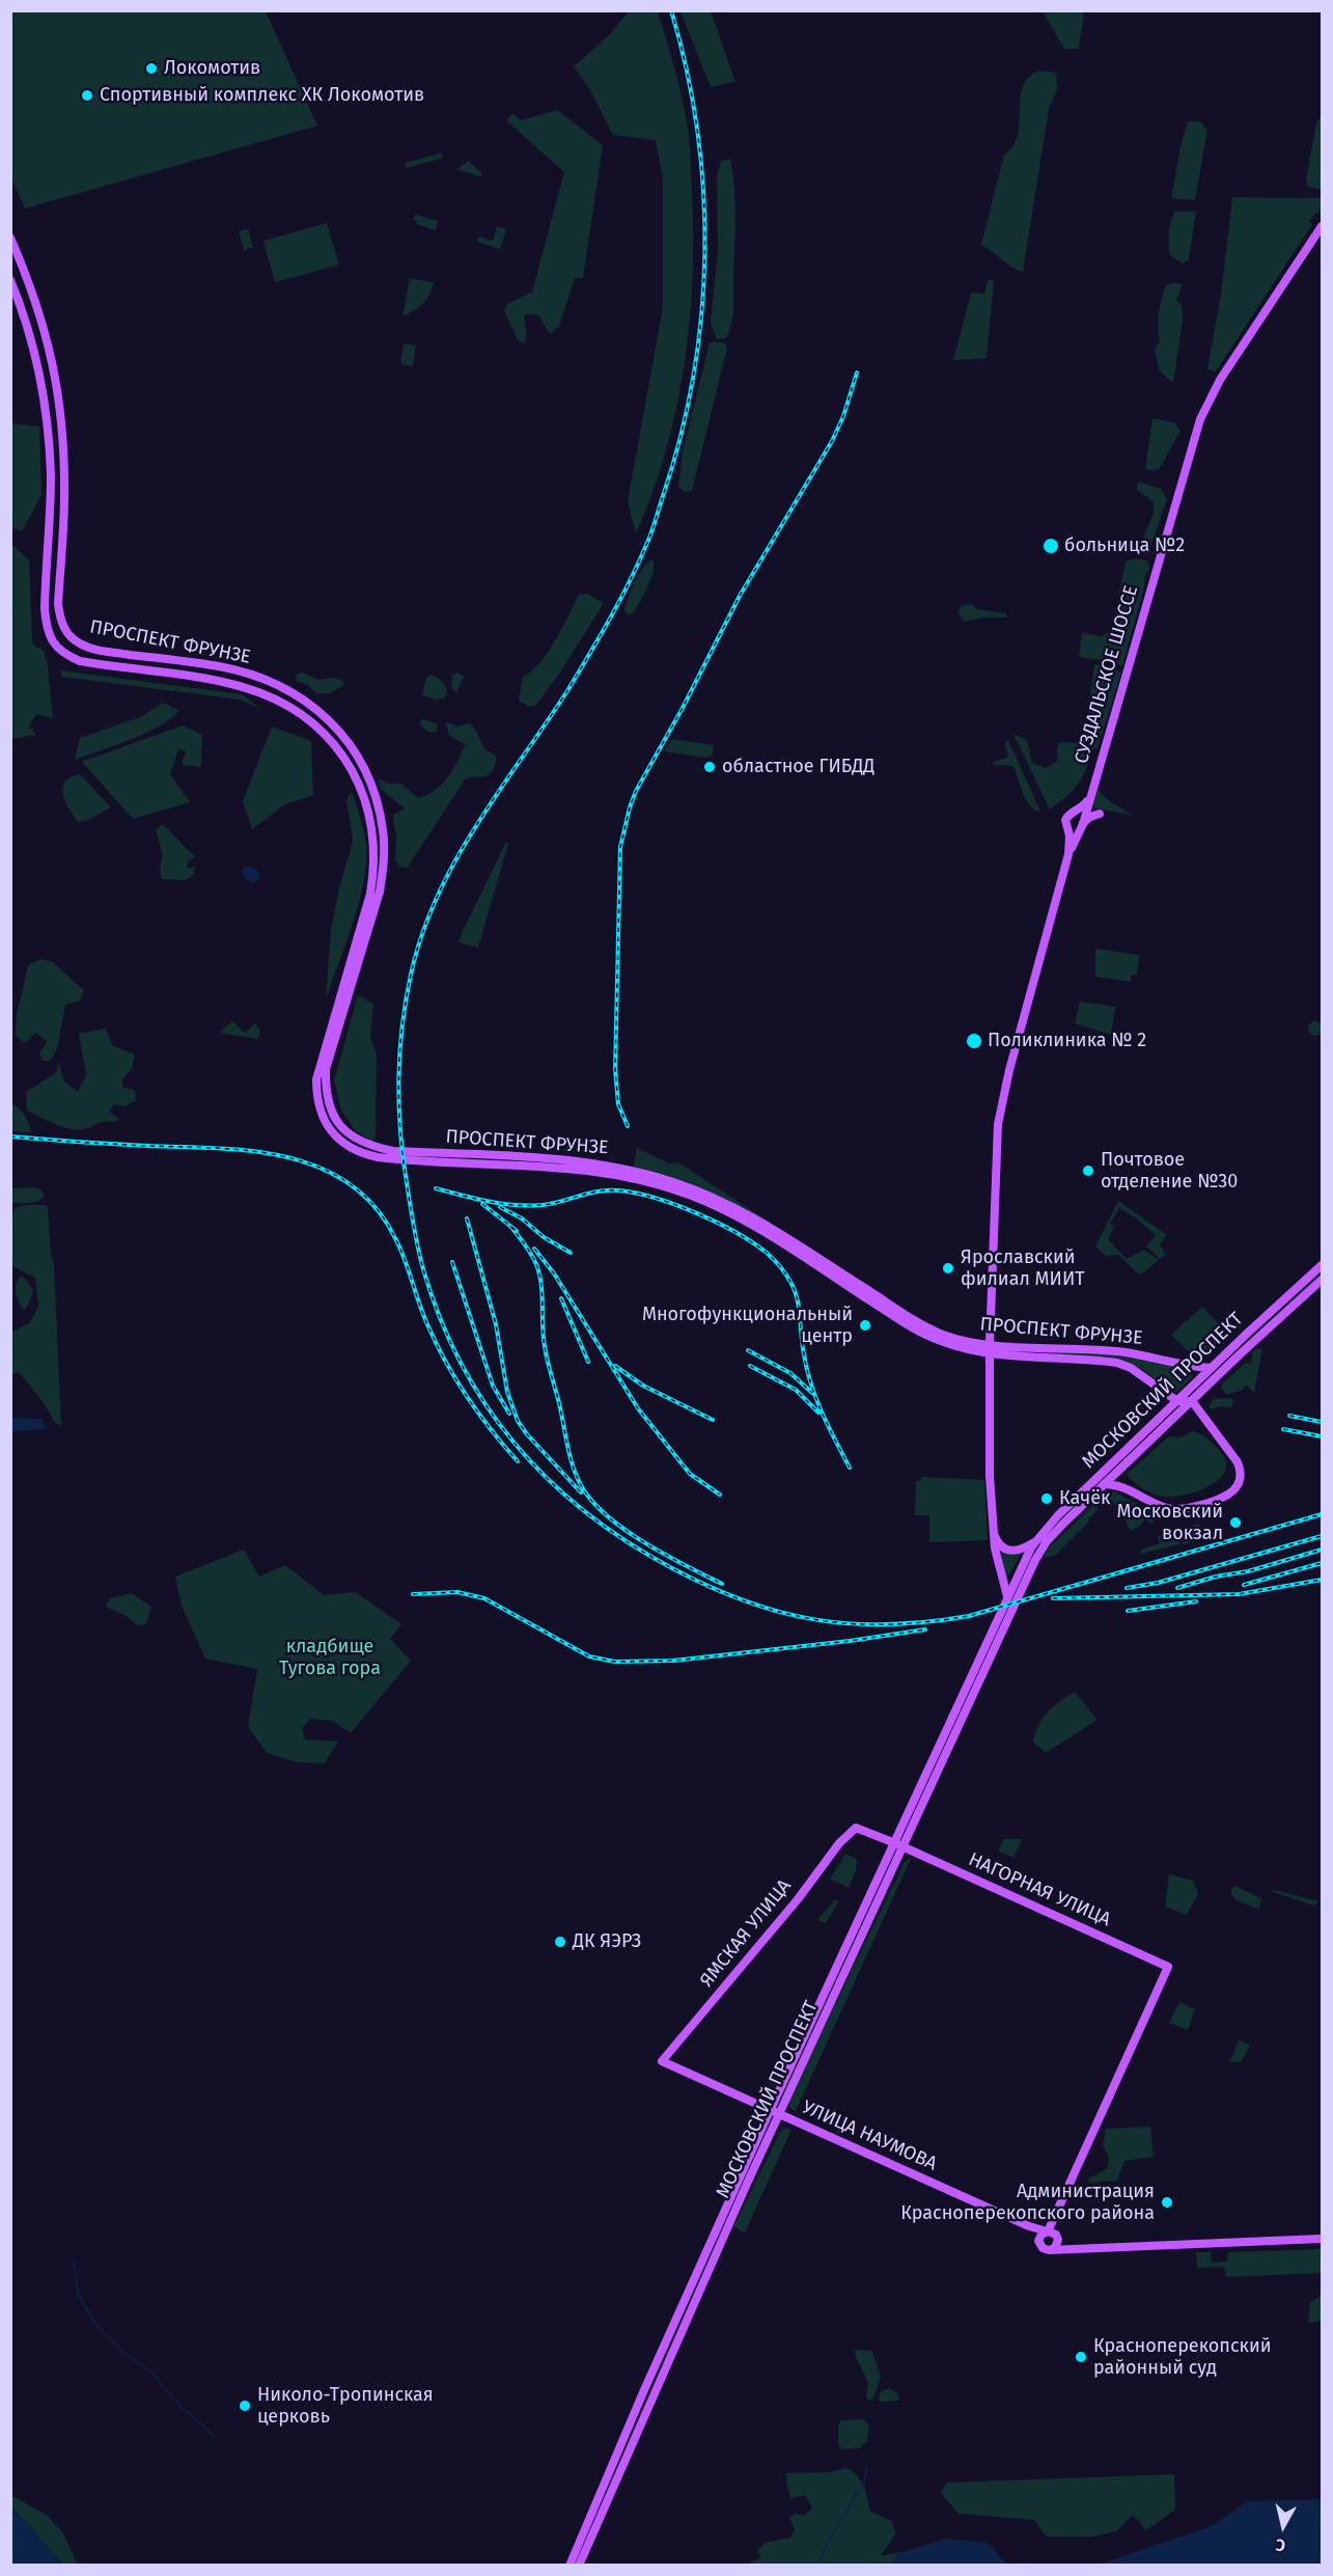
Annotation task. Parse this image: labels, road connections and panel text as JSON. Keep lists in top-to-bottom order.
{
  "streets": {
    "main road": [
      "ПРОСПЕКТ ФРУНЗЕ",
      "СУЗДАЛЬСКОЕ ШОССЕ",
      "МОСКОВСКИЙ ПРОСПЕКТ",
      "НАГОРНАЯ УЛИЦА",
      "ЯМСКАЯ УЛИЦА",
      "УЛИЦА НАУМОВА"
    ]
  },
  "crossings": [
    ["ПРОСПЕКТ ФРУНЗЕ", "СУЗДАЛЬСКОЕ ШОССЕ"],
    ["ПРОСПЕКТ ФРУНЗЕ", "МОСКОВСКИЙ ПРОСПЕКТ"],
    ["СУЗДАЛЬСКОЕ ШОССЕ", "МОСКОВСКИЙ ПРОСПЕКТ"],
    ["МОСКОВСКИЙ ПРОСПЕКТ", "НАГОРНАЯ УЛИЦА"],
    ["МОСКОВСКИЙ ПРОСПЕКТ", "УЛИЦА НАУМОВА"],
    ["НАГОРНАЯ УЛИЦА", "ЯМСКАЯ УЛИЦА"],
    ["НАГОРНАЯ УЛИЦА", "УЛИЦА НАУМОВА"],
    ["ЯМСКАЯ УЛИЦА", "УЛИЦА НАУМОВА"]
  ],
  "parks": ["кладбище Тугова гора"],
  "places": [
    "Локомотив",
    "Спортивный комплекс ХК Локомотив",
    "больница №2",
    "областное ГИБДД",
    "Поликлиника № 2",
    "Почтовое отделение №30",
    "Ярославский филиал МИИТ",
    "Многофункциональный центр",
    "Качёк",
    "Московский вокзал",
    "ДК ЯЭРЗ",
    "Администрация Красноперекопского района",
    "Красноперекопский районный суд",
    "Николо-Тропинская церковь"
  ],
  "north": "bottom"
}
